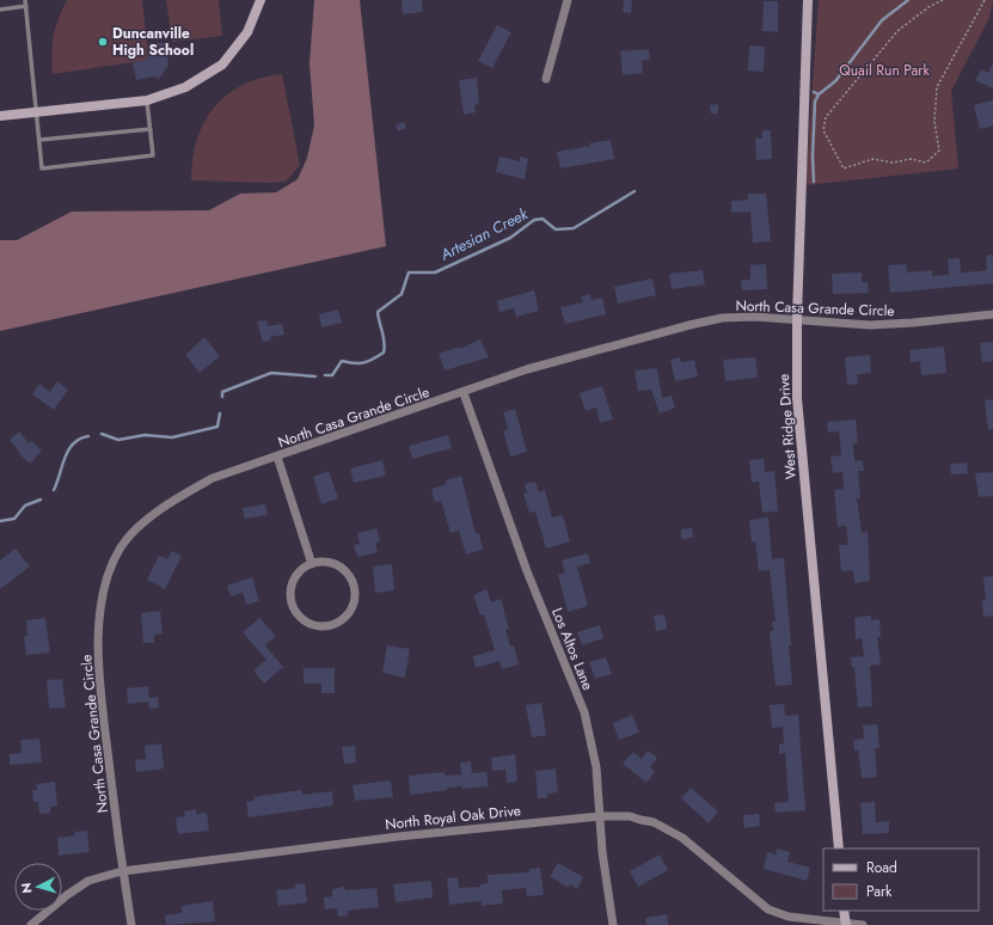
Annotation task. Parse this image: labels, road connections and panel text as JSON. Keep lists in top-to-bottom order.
{
  "streets": {
    "street": [
      "North Casa Grande Circle",
      "West Ridge Drive",
      "Los Altos Lane",
      "North Royal Oak Drive"
    ]
  },
  "crossings": [
    ["North Casa Grande Circle", "West Ridge Drive"],
    ["North Casa Grande Circle", "Los Altos Lane"],
    ["North Casa Grande Circle", "North Royal Oak Drive"],
    ["Los Altos Lane", "North Royal Oak Drive"]
  ],
  "water": ["Artesian Creek"],
  "parks": ["Quail Run Park"],
  "places": ["Duncanville High School"],
  "legend": ["Road", "Park"],
  "north": "left"
}
